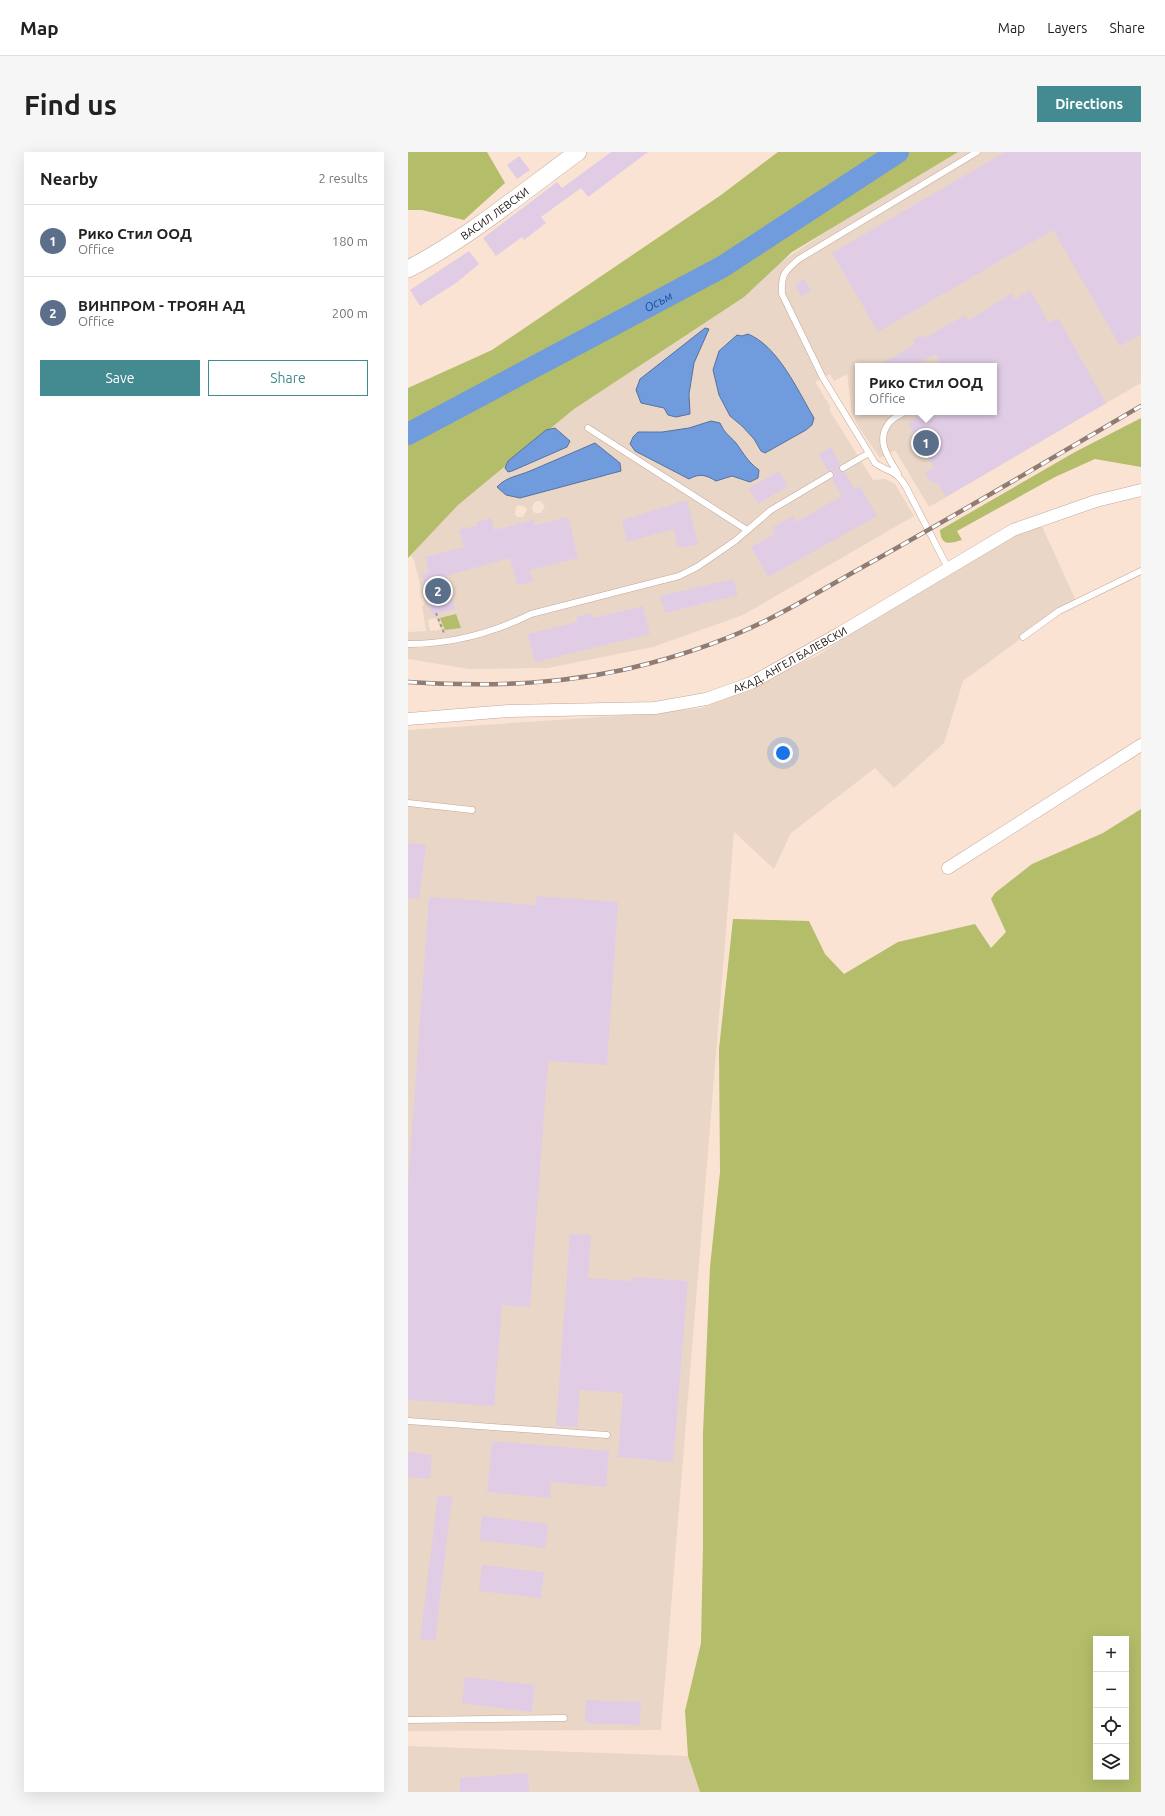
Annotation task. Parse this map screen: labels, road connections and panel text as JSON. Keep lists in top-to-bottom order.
{
  "streets": {
    "main road": ["ВАСИЛ ЛЕВСКИ"],
    "street": ["АКАД. АНГЕЛ БАЛЕВСКИ"]
  },
  "water": ["Осъм"],
  "page": {
    "header": "Map",
    "nav": ["Map", "Layers", "Share"],
    "buttons": [
      "Directions",
      ["Save", "Share"]
    ],
    "title": "Find us",
    "heading": ["Nearby", "2 results"],
    "list": [
      {
        "mark": "1",
        "name": "Рико Стил ООД",
        "note": "Office",
        "value": "180 m"
      },
      {
        "mark": "2",
        "name": "ВИНПРОМ - ТРОЯН АД",
        "note": "Office",
        "value": "200 m"
      }
    ],
    "popup": ["Рико Стил ООД", "Office"],
    "pins": ["1", "2"],
    "map_buttons": ["+", "−"]
  }
}
